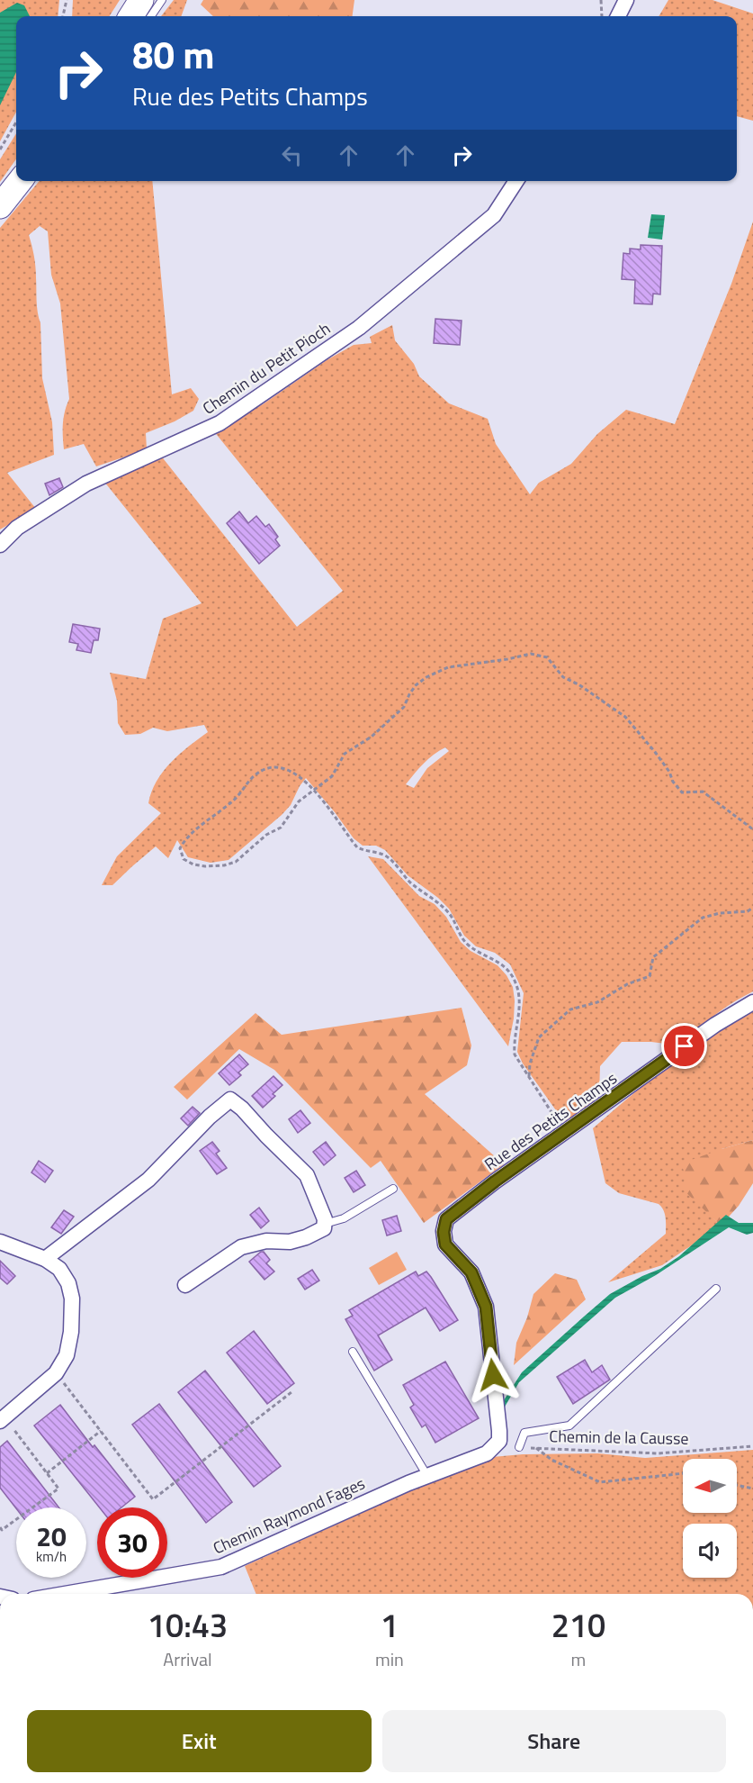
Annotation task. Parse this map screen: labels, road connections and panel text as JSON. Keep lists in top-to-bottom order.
{
  "streets": {
    "street": ["Chemin du Petit Pioch", "Rue des Petits Champs", "Chemin Raymond Fages"],
    "path": ["Chemin de la Causse"]
  },
  "crossings": [
    ["Rue des Petits Champs", "Chemin Raymond Fages"]
  ],
  "north": "left",
  "page": {
    "turn": ["80 m", "Rue des Petits Champs"],
    "speed": "20 km/h",
    "limit": "30",
    "eta": [
      "10:43",
      "Arrival",
      "1",
      "min",
      "210",
      "m"
    ],
    "buttons": ["Exit", "Share"]
  }
}
